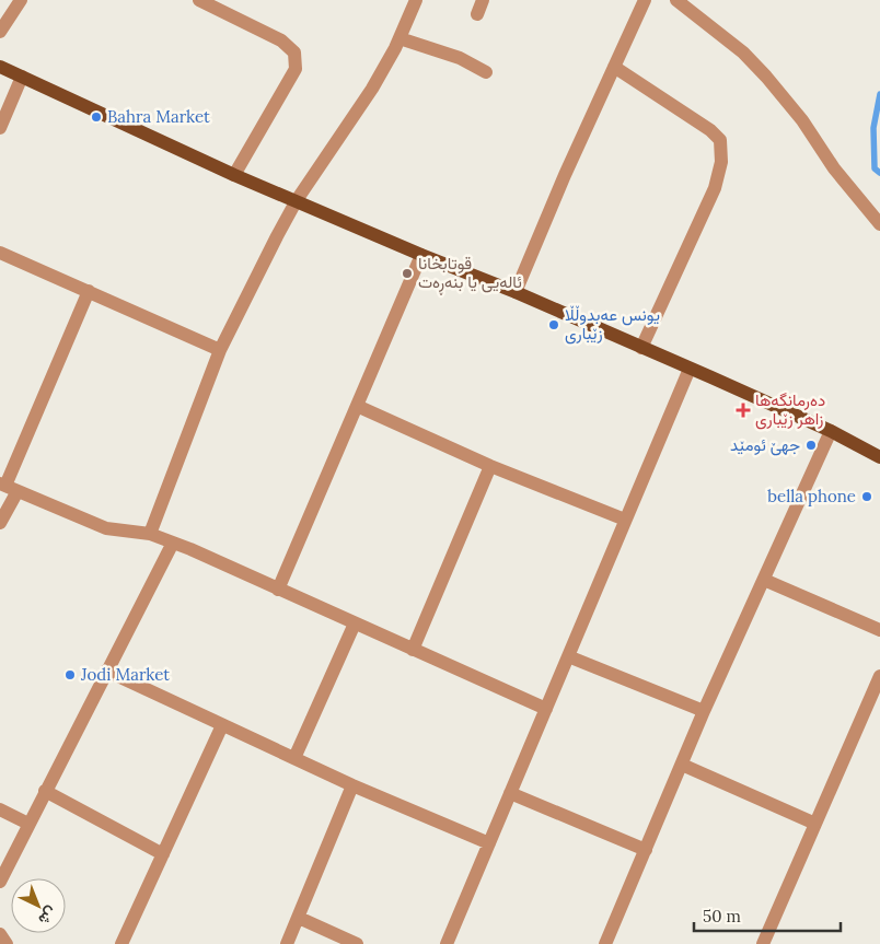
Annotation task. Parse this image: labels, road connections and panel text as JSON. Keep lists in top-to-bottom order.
{
  "places": {
    "other": [
      "Bahra Market",
      "قوتابخانا ئالەیی یا بنەڕەت",
      "یونس عەبدوڵڵا زێباری",
      "جھێ ئومێد",
      "bella phone",
      "Jodi Market"
    ],
    "health": ["دەرمانگەھا زاهر زێباری"]
  },
  "scale_bar": "50 m",
  "north": "bottom right"
}
